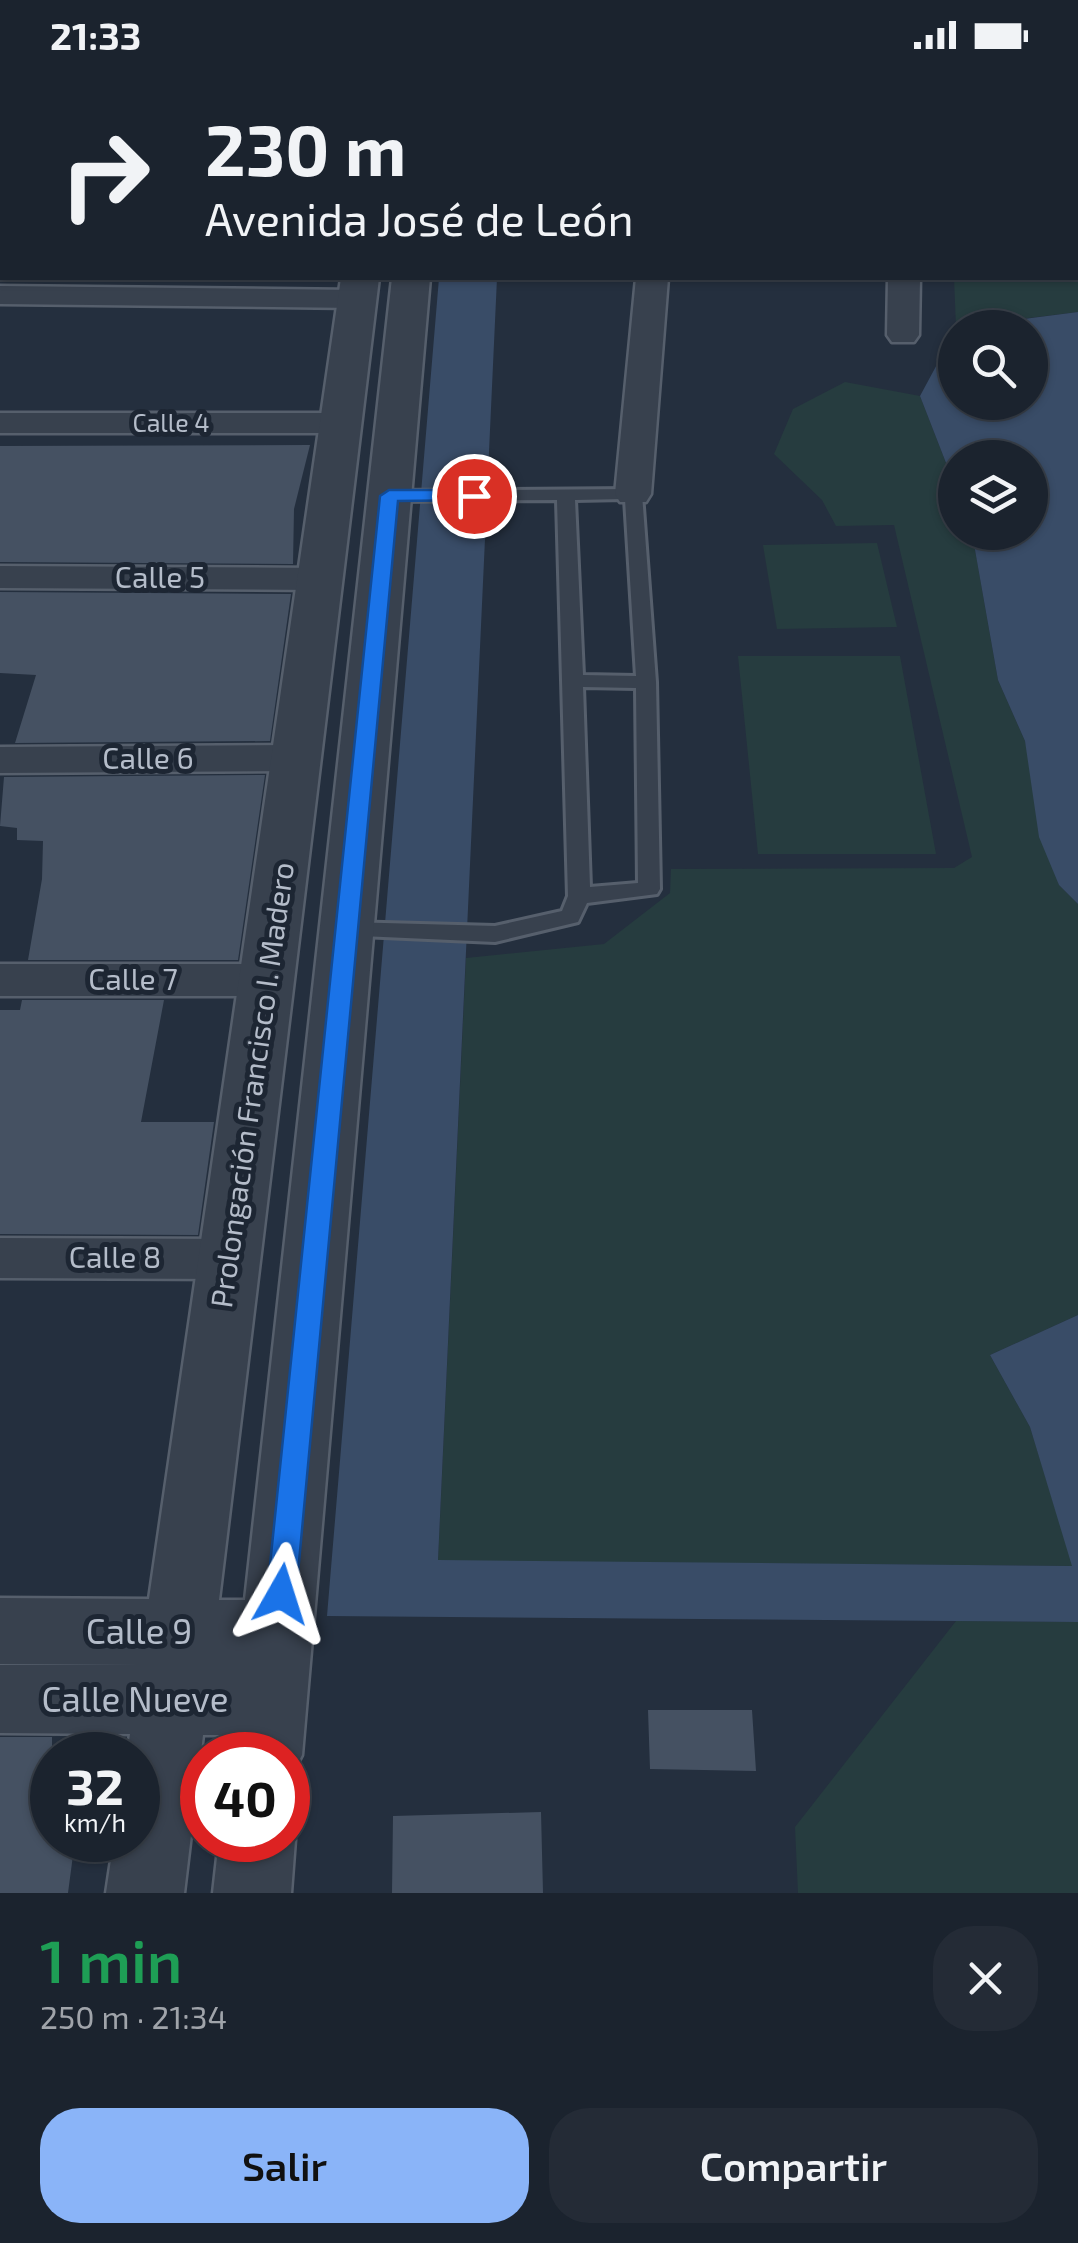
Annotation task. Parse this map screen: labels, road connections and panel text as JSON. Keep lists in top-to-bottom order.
{
  "streets": {
    "street": [
      "Calle 4",
      "Calle 5",
      "Calle 6",
      "Calle 7",
      "Prolongación Francisco I. Madero",
      "Calle 8",
      "Calle 9",
      "Calle Nueve"
    ]
  },
  "crossings": [
    ["Calle 4", "Prolongación Francisco I. Madero"],
    ["Calle 5", "Prolongación Francisco I. Madero"],
    ["Calle 6", "Prolongación Francisco I. Madero"],
    ["Calle 7", "Prolongación Francisco I. Madero"],
    ["Prolongación Francisco I. Madero", "Calle 8"],
    ["Prolongación Francisco I. Madero", "Calle 9"],
    ["Prolongación Francisco I. Madero", "Calle Nueve"],
    ["Calle 9", "Calle Nueve"]
  ],
  "page": {
    "status": "21:33",
    "turn": ["230 m", "Avenida José de León"],
    "speed": "32 km/h",
    "limit": "40",
    "heading": ["1 min", "250 m · 21:34"],
    "buttons": ["Salir", "Compartir"]
  }
}
